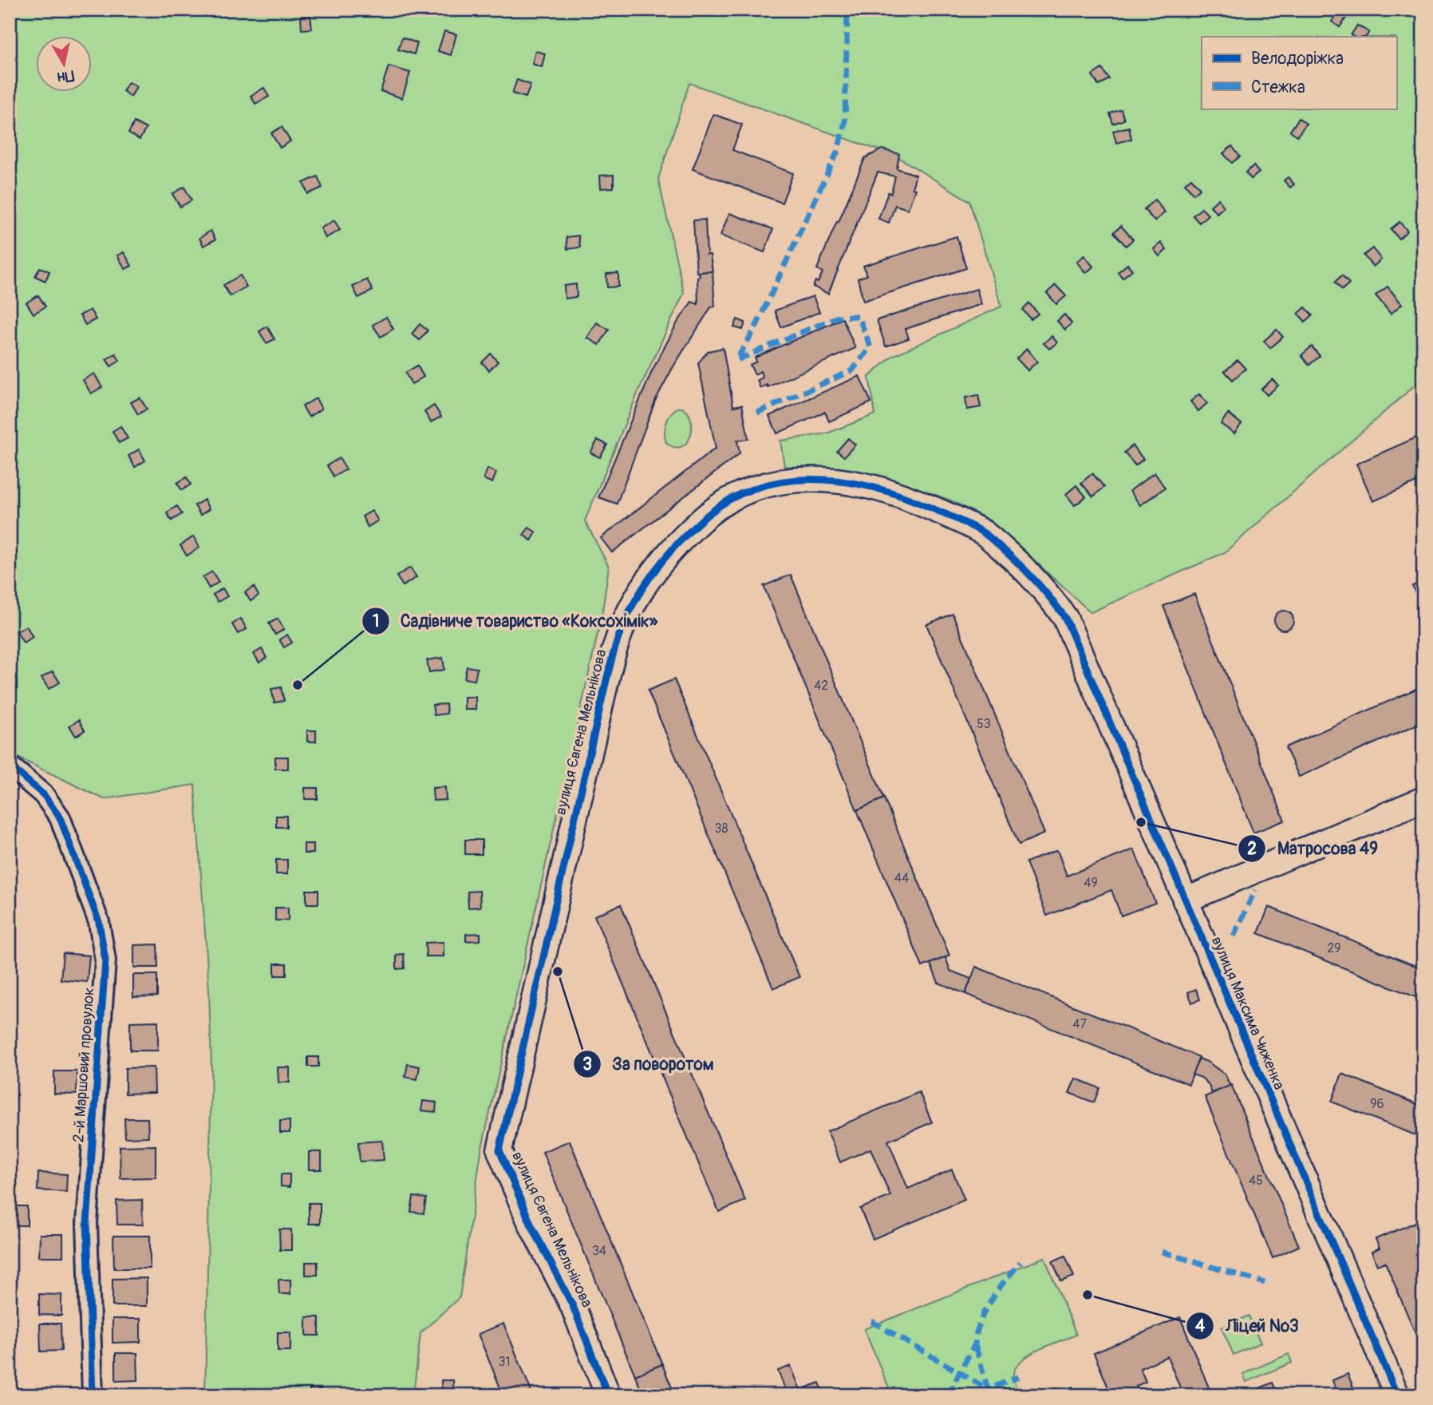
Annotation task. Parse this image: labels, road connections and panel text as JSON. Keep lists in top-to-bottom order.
{
  "streets": {
    "street": ["вулиця Євгена Мельнікова", "вулиця Максима Чиженка", "2-й Маршовий провулок"]
  },
  "crossings": [
    ["вулиця Євгена Мельнікова", "вулиця Максима Чиженка"]
  ],
  "places": [
    "Садівниче товариство «Коксохімік»",
    "Матросова 49",
    "За поворотом",
    "Ліцей №3"
  ],
  "house_numbers": [
    "42",
    "53",
    "38",
    "44",
    "49",
    "29",
    "47",
    "96",
    "45",
    "34",
    "31"
  ],
  "legend": ["Велодоріжка", "Стежка"],
  "north": "bottom"
}
